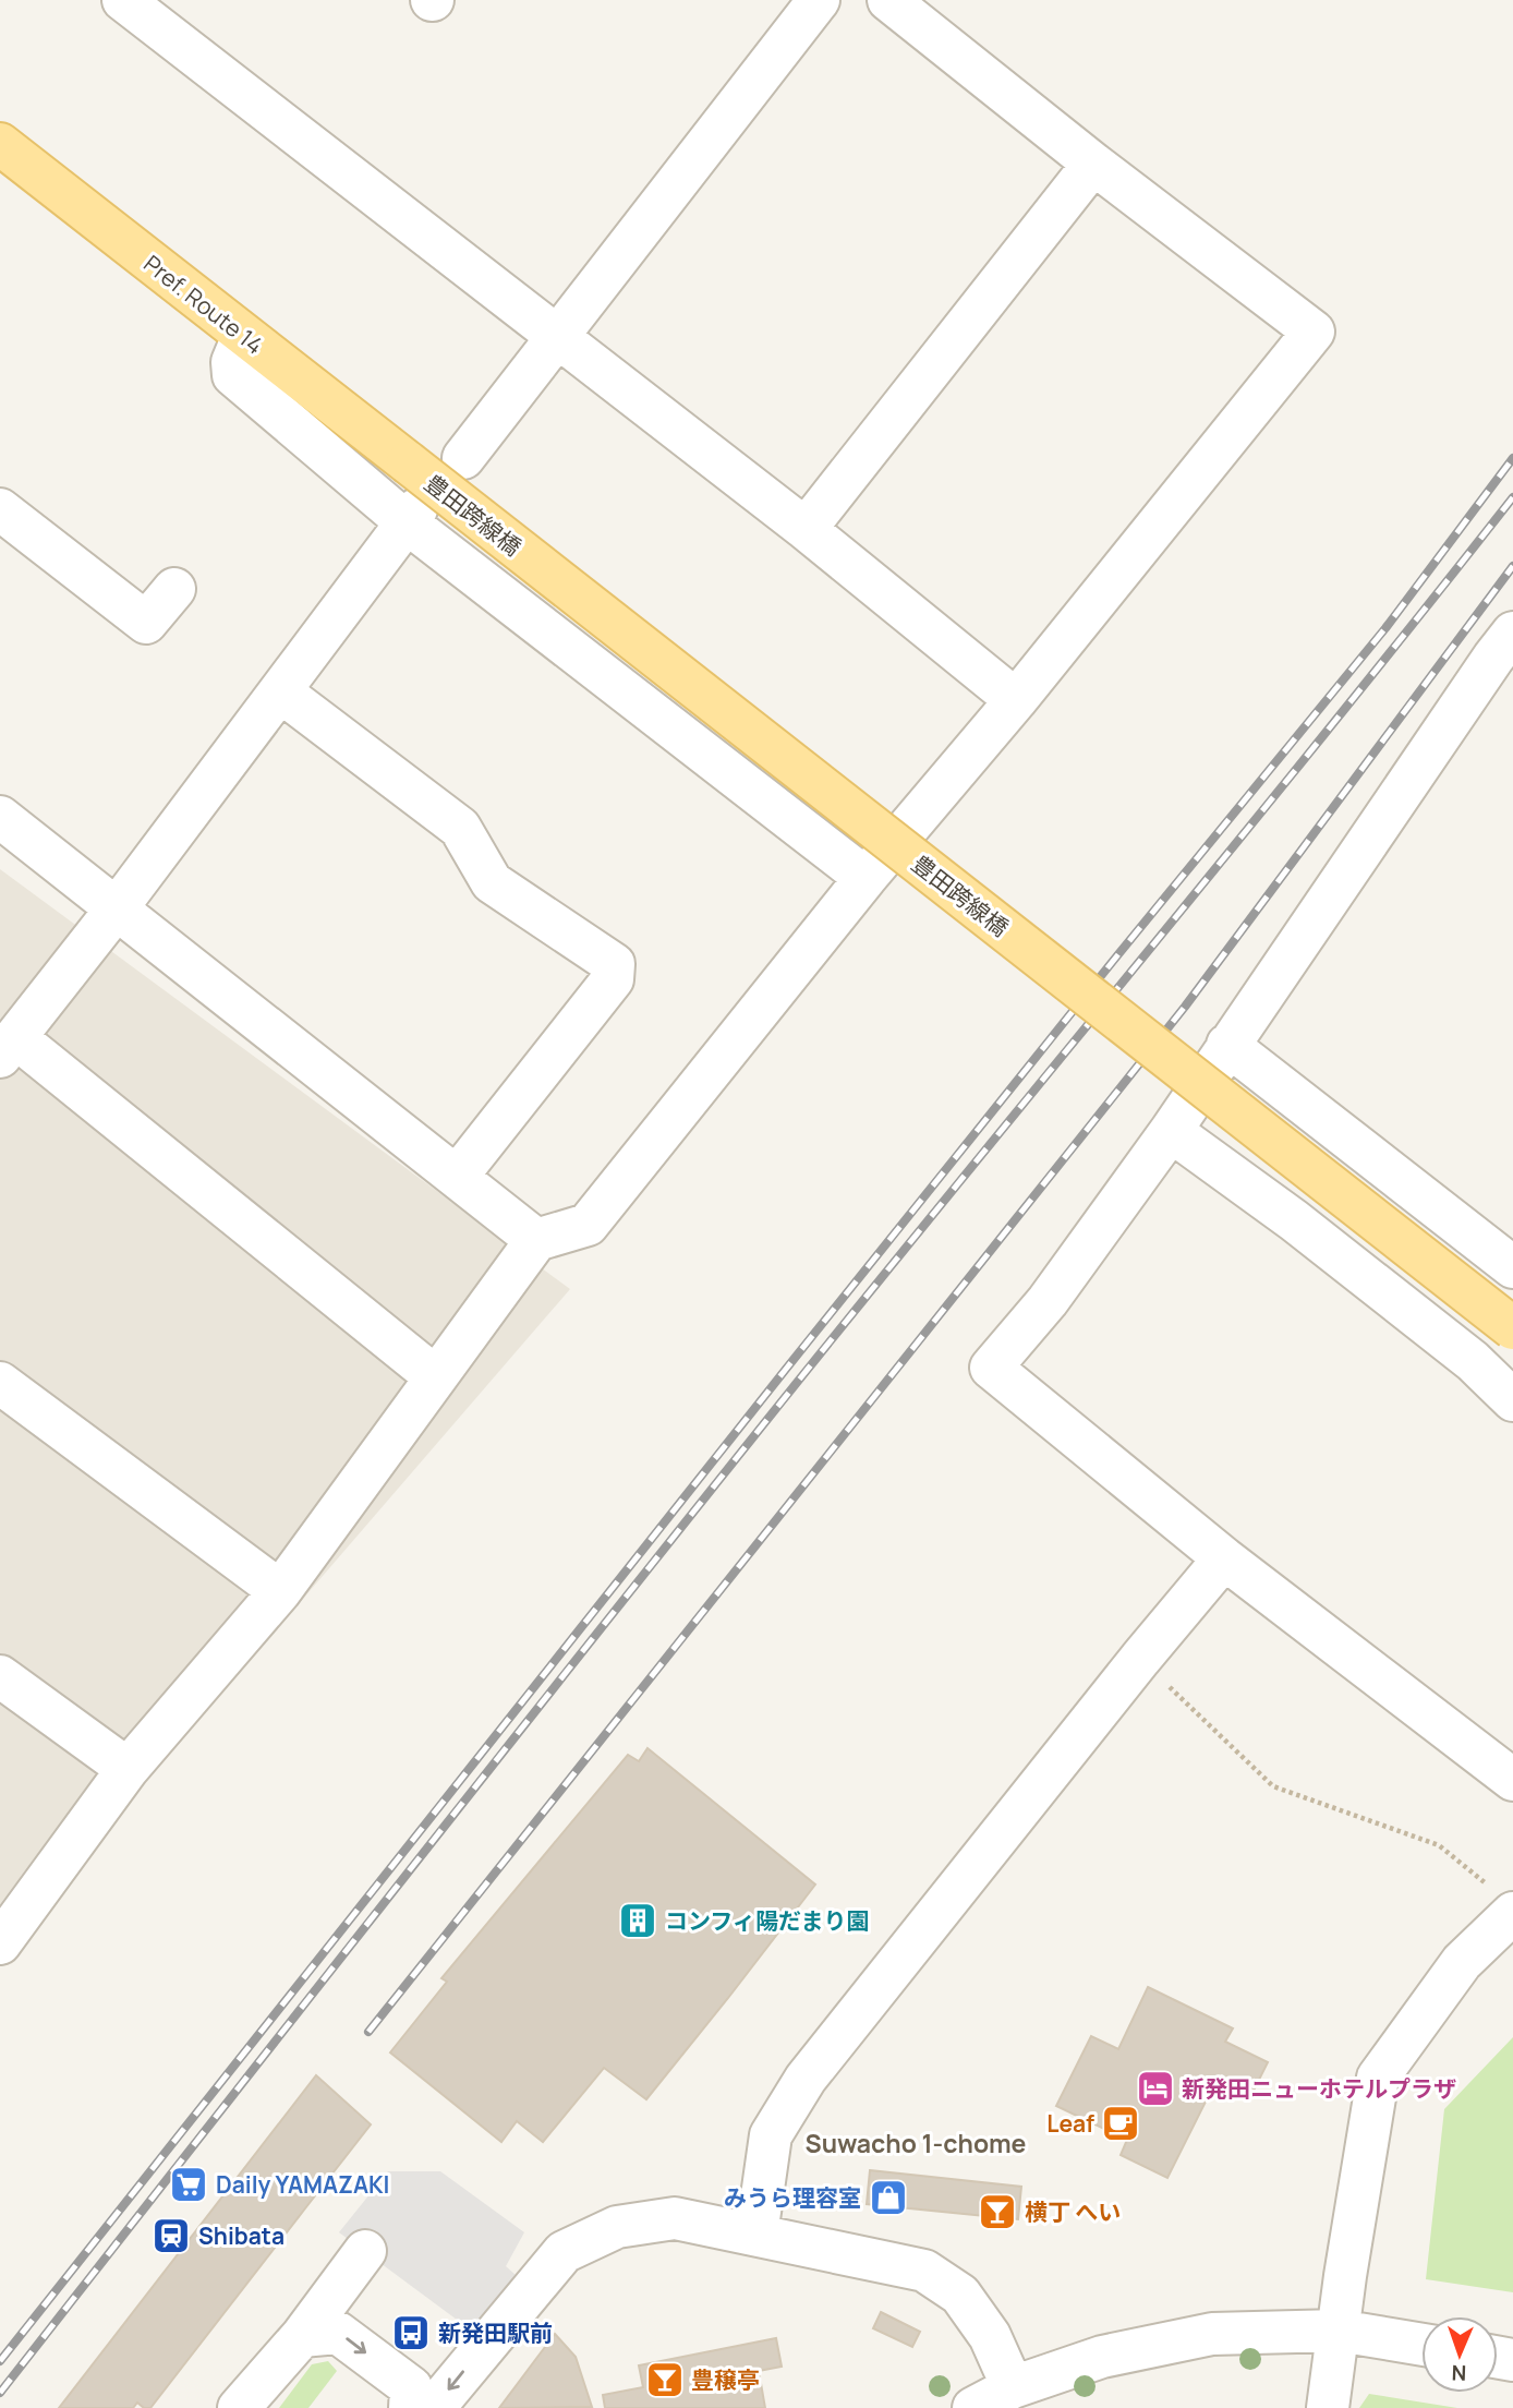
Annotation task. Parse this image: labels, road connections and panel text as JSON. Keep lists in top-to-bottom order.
{
  "streets": {
    "main road": ["Pref. Route 14", "豊田跨線橋"]
  },
  "crossings": [
    ["Pref. Route 14", "豊田跨線橋"]
  ],
  "districts": ["Suwacho 1-chome"],
  "places": {
    "building": ["コンフィ陽だまり園"],
    "hotel": ["新発田ニューホテルプラザ"],
    "cafe": ["Leaf"],
    "supermarket": ["Daily YAMAZAKI"],
    "shop": ["みうら理容室"],
    "bar": ["横丁 へい", "豊穣亭"],
    "station": ["Shibata"],
    "bus stop": ["新発田駅前"]
  },
  "north": "bottom"
}
